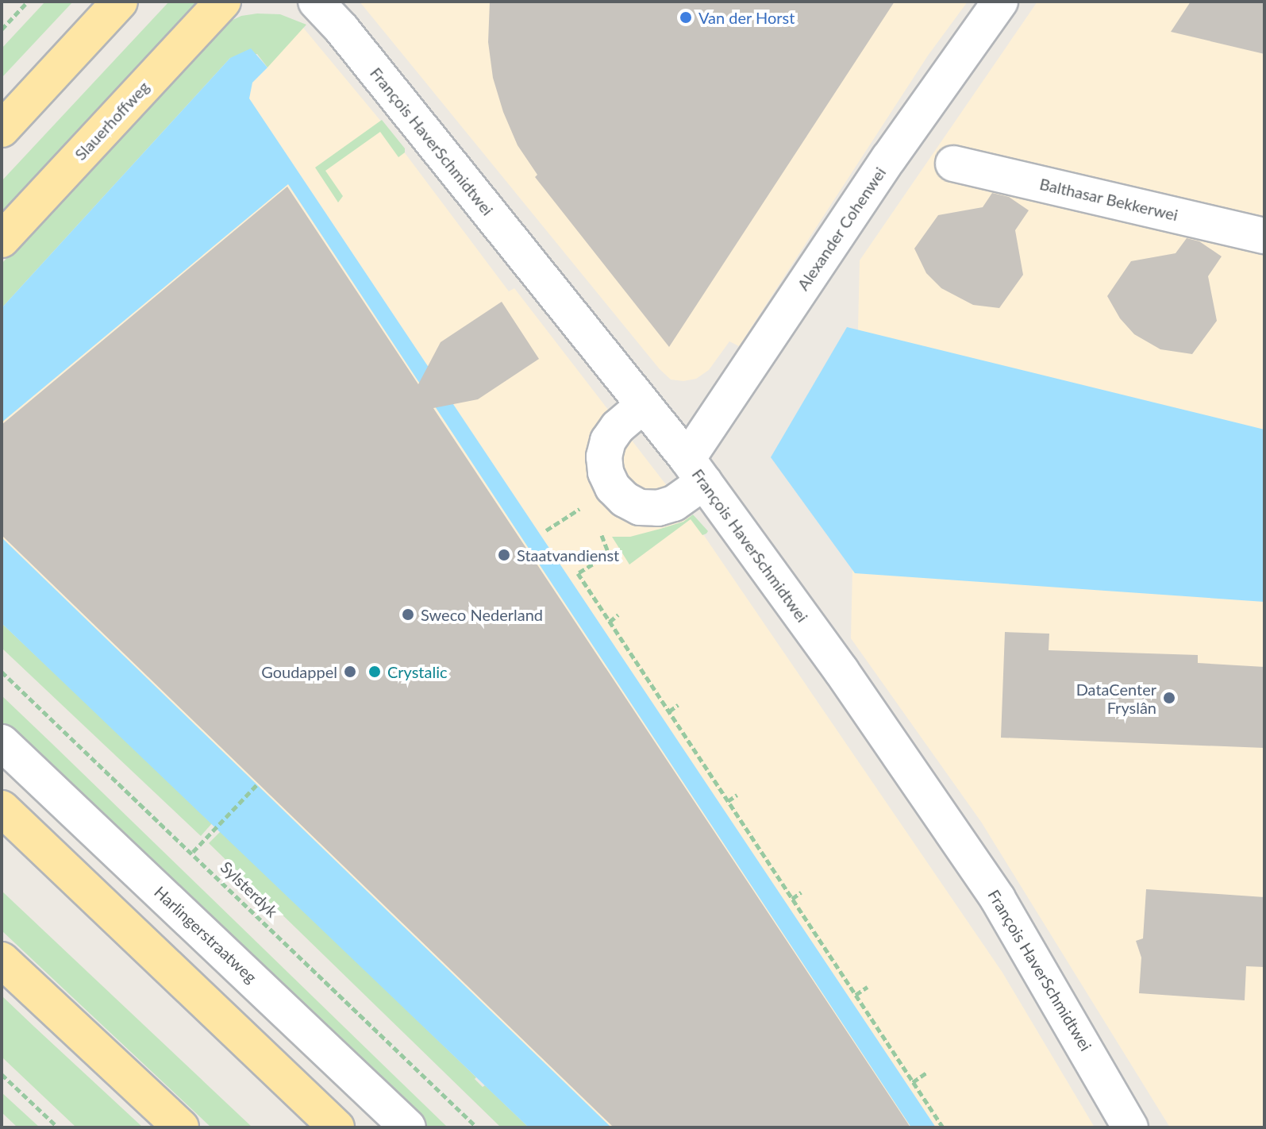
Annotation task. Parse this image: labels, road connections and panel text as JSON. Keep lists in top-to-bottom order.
{
  "streets": {
    "main road": ["Slauerhoffweg"],
    "street": [
      "François HaverSchmidtwei",
      "Balthasar Bekkerwei",
      "Alexander Cohenwei",
      "Harlingerstraatweg"
    ],
    "path": ["Sylsterdyk"]
  },
  "crossings": [
    ["François HaverSchmidtwei", "Alexander Cohenwei"]
  ],
  "places": [
    "Van der Horst",
    "Staatvandienst",
    "Sweco Nederland",
    "Goudappel",
    "Crystalic",
    "DataCenter Fryslân"
  ]
}
